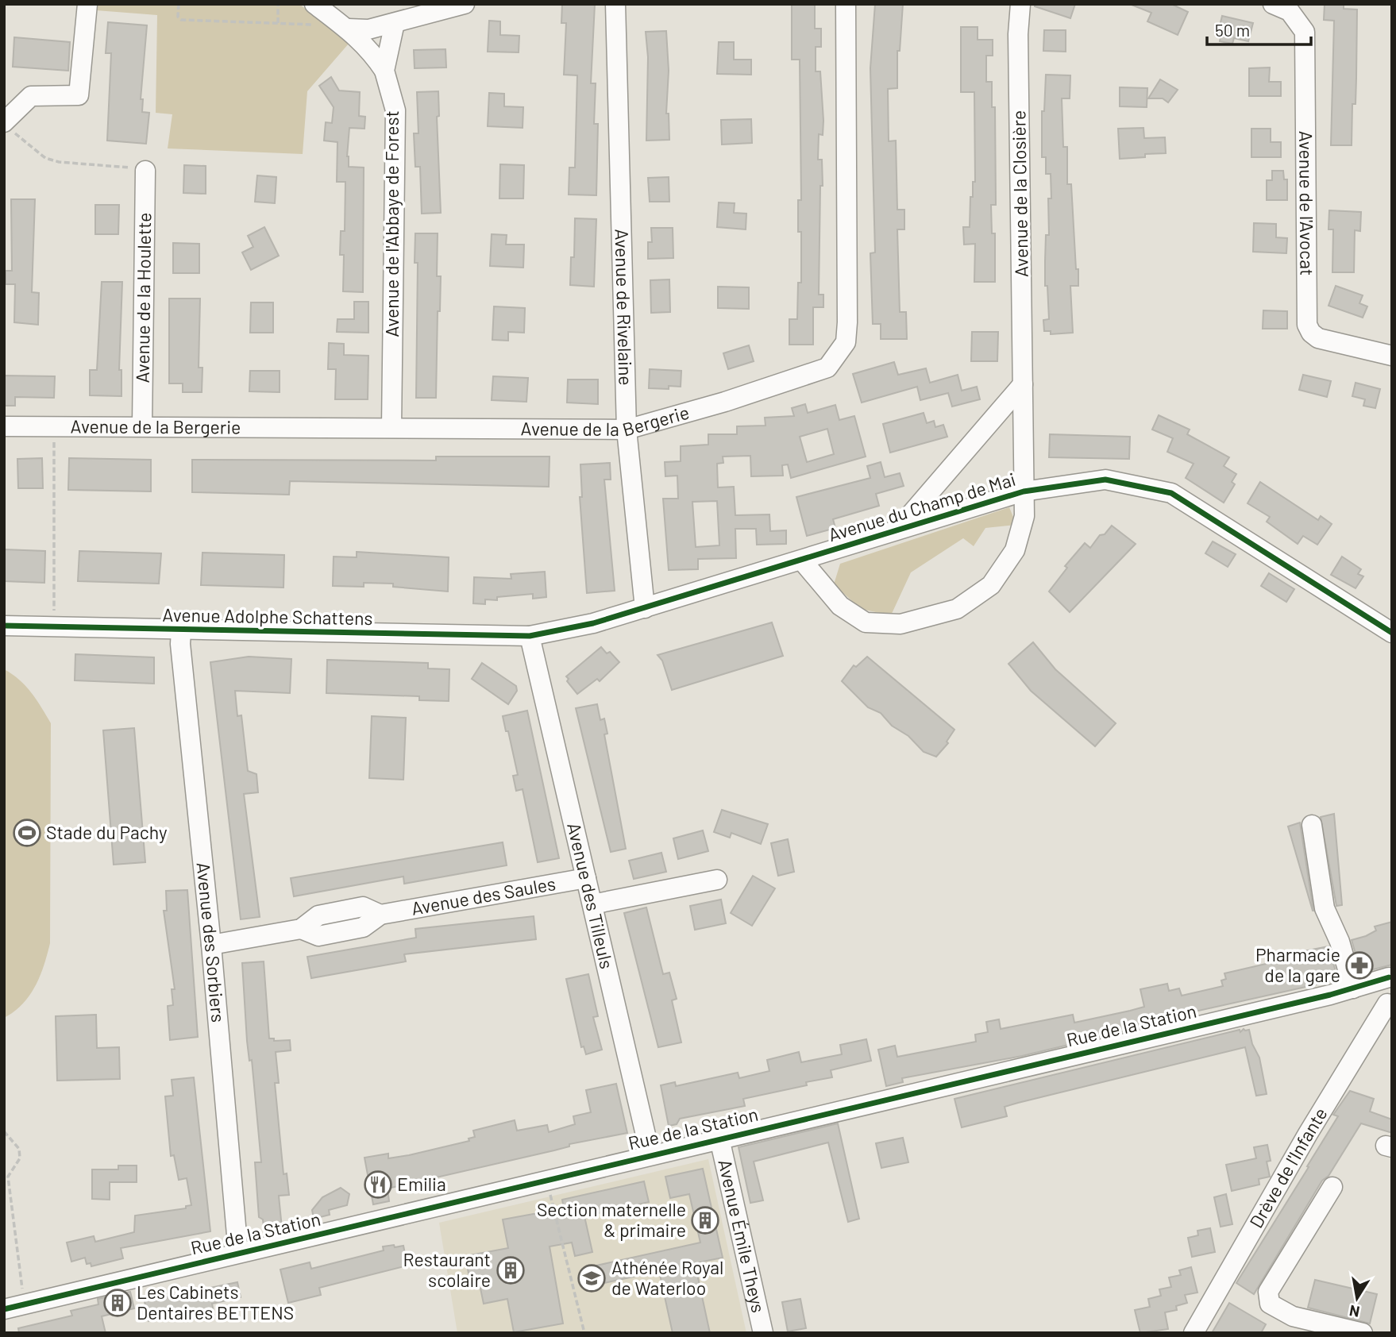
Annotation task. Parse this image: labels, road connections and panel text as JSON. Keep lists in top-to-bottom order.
{
  "streets": {
    "street": [
      "Avenue de la Closière",
      "Avenue de l'Avocat",
      "Avenue de l'Abbaye de Forest",
      "Avenue de la Houlette",
      "Avenue de Rivelaine",
      "Avenue de la Bergerie",
      "Avenue du Champ de Mai",
      "Avenue Adolphe Schattens",
      "Avenue des Tilleuls",
      "Avenue des Saules",
      "Avenue des Sorbiers",
      "Rue de la Station",
      "Drève de l'Infante",
      "Avenue Émile Theys"
    ]
  },
  "crossings": [
    ["Avenue de la Closière", "Avenue du Champ de Mai"],
    ["Avenue de l'Abbaye de Forest", "Avenue de la Bergerie"],
    ["Avenue de la Houlette", "Avenue de la Bergerie"],
    ["Avenue de Rivelaine", "Avenue de la Bergerie"],
    ["Avenue de Rivelaine", "Avenue du Champ de Mai"],
    ["Avenue du Champ de Mai", "Avenue Adolphe Schattens"],
    ["Avenue du Champ de Mai", "Avenue des Tilleuls"],
    ["Avenue Adolphe Schattens", "Avenue des Tilleuls"],
    ["Avenue Adolphe Schattens", "Avenue des Sorbiers"],
    ["Avenue des Tilleuls", "Avenue des Saules"],
    ["Avenue des Tilleuls", "Rue de la Station"],
    ["Avenue des Saules", "Avenue des Sorbiers"],
    ["Avenue des Sorbiers", "Rue de la Station"],
    ["Rue de la Station", "Avenue Émile Theys"]
  ],
  "places": {
    "sports": ["Stade du Pachy"],
    "pharmacy": ["Pharmacie de la gare"],
    "restaurant": ["Emilia"],
    "building": ["Section maternelle & primaire", "Restaurant scolaire", "Les Cabinets Dentaires BETTENS"],
    "school or university": ["Athénée Royal de Waterloo"]
  },
  "scale_bar": "50 m",
  "north": "bottom"
}
